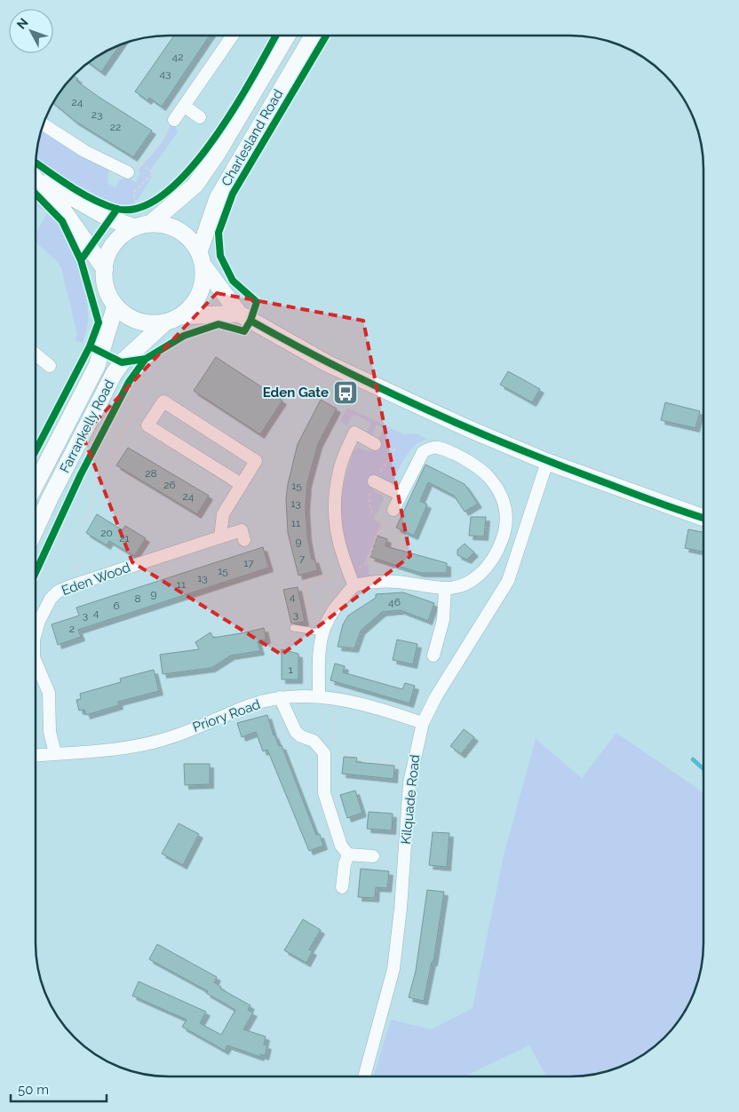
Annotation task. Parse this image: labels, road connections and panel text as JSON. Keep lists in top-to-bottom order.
{
  "streets": {
    "main road": ["Charlesland Road", "Farrankelly Road"],
    "street": ["Eden Wood", "Priory Road", "Kilquade Road"]
  },
  "crossings": [
    ["Charlesland Road", "Farrankelly Road"],
    ["Eden Wood", "Priory Road"],
    ["Priory Road", "Kilquade Road"]
  ],
  "places": {
    "bus stop": ["Eden Gate"]
  },
  "house_numbers": [
    "42",
    "43",
    "24",
    "23",
    "22",
    "28",
    "26",
    "15",
    "24",
    "13",
    "11",
    "20",
    "21",
    "9",
    "7",
    "17",
    "15",
    "13",
    "11",
    "9",
    "4",
    "8",
    "46",
    "6",
    "4",
    "3",
    "3",
    "2",
    "1"
  ],
  "scale_bar": "50 m",
  "north": "top left"
}
